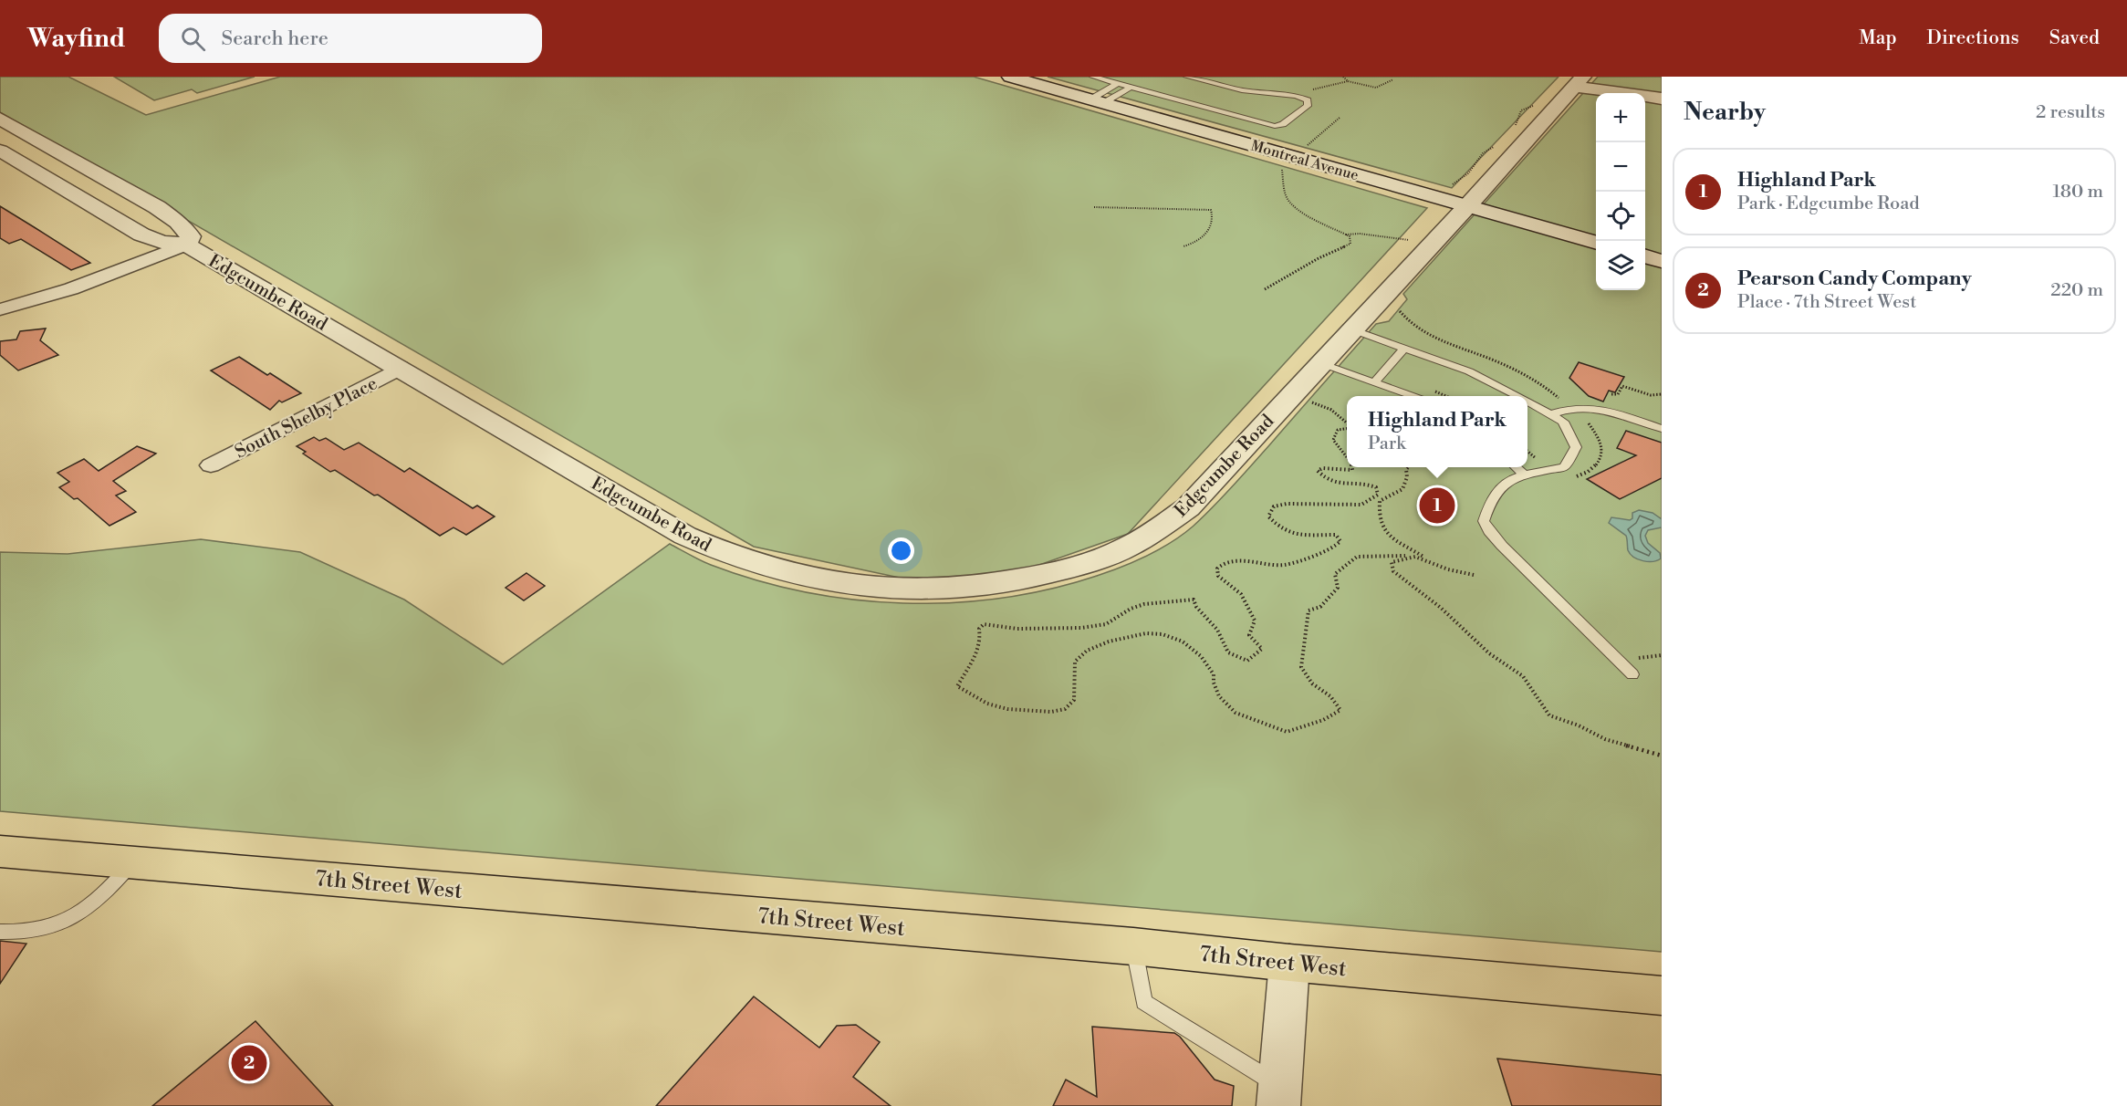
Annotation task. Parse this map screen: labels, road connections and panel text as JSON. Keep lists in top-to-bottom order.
{
  "streets": {
    "main road": ["7th Street West"],
    "street": ["Montreal Avenue", "Edgcumbe Road", "South Shelby Place"]
  },
  "crossings": [
    ["Montreal Avenue", "Edgcumbe Road"],
    ["Edgcumbe Road", "South Shelby Place"]
  ],
  "page": {
    "header": "Wayfind",
    "search": "Search here",
    "nav": ["Map", "Directions", "Saved"],
    "heading": ["Nearby", "2 results"],
    "map_buttons": ["+", "−"],
    "list": [
      {
        "mark": "1",
        "name": "Highland Park",
        "note": "Park · Edgcumbe Road",
        "value": "180 m"
      },
      {
        "mark": "2",
        "name": "Pearson Candy Company",
        "note": "Place · 7th Street West",
        "value": "220 m"
      }
    ],
    "popup": ["Highland Park", "Park"],
    "pins": ["1", "2"]
  }
}
